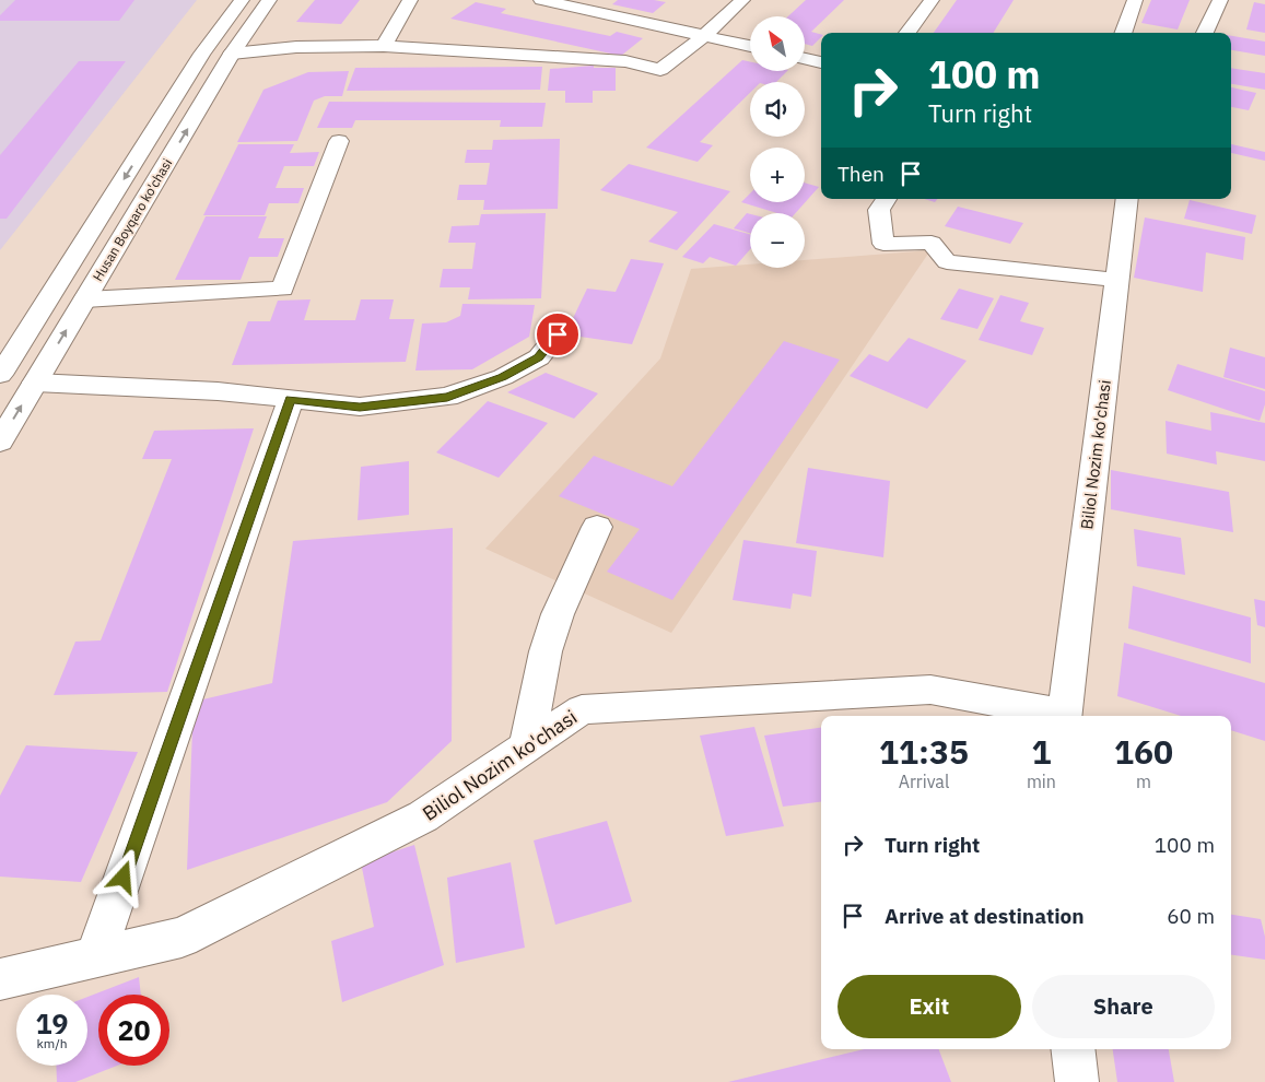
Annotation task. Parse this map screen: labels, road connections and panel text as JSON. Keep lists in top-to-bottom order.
{
  "streets": {
    "main road": ["Husan Boyqaro ko'chasi", "Biliol Nozim ko'chasi"]
  },
  "north": "top left",
  "page": {
    "map_buttons": ["+", "−"],
    "turn": ["100 m", "Turn right"],
    "then": "Then",
    "eta": [
      "11:35",
      "Arrival",
      "1",
      "min",
      "160",
      "m"
    ],
    "list": [
      {
        "name": "Turn right",
        "value": "100 m"
      },
      {
        "name": "Arrive at destination",
        "value": "60 m"
      }
    ],
    "buttons": ["Exit", "Share"],
    "speed": "19 km/h",
    "limit": "20"
  }
}
